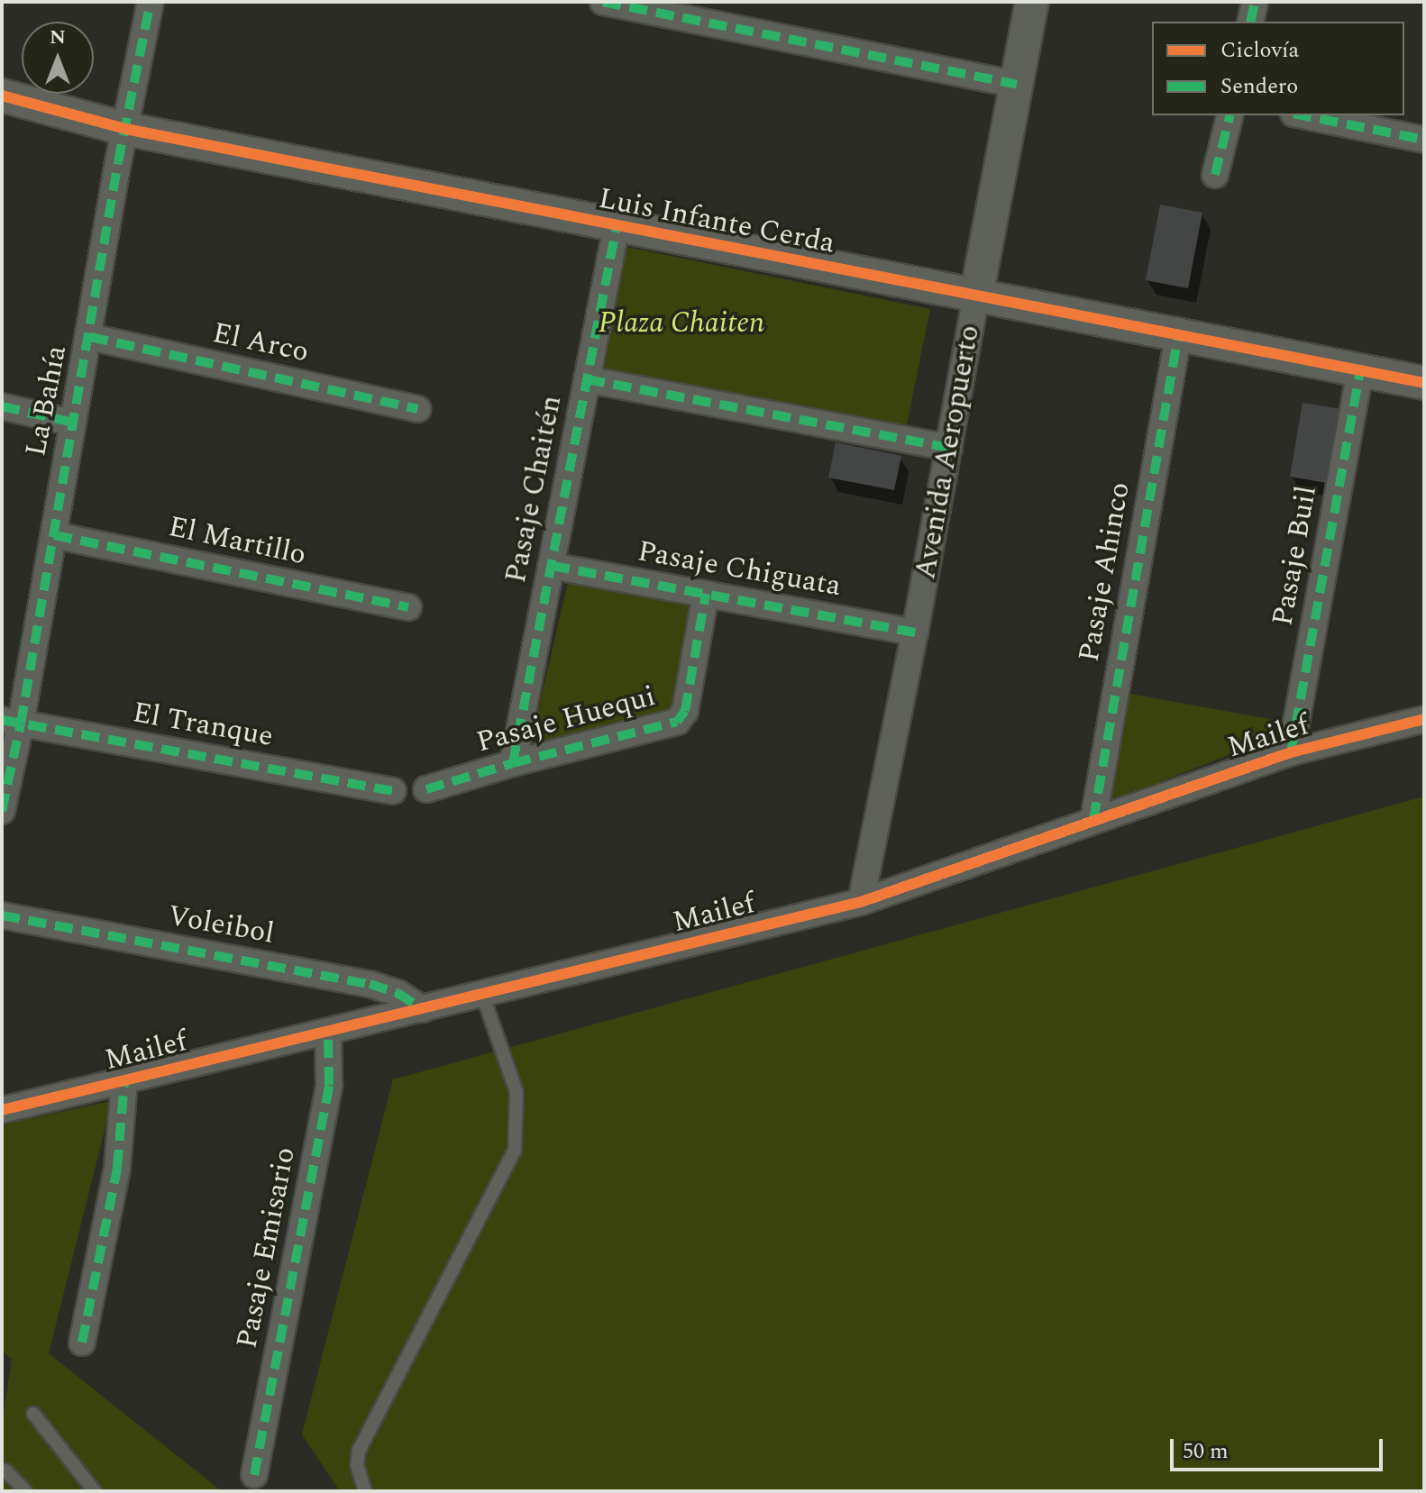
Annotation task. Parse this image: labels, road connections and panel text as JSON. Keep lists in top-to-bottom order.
{
  "streets": {
    "street": [
      "Luis Infante Cerda",
      "El Arco",
      "La Bahía",
      "Avenida Aeropuerto",
      "Pasaje Chaitén",
      "El Martillo",
      "Pasaje Buil",
      "Pasaje Chiguata",
      "Pasaje Ahinco",
      "Pasaje Huequi",
      "El Tranque",
      "Mailef",
      "Voleibol",
      "Pasaje Emisario"
    ]
  },
  "crossings": [
    ["Luis Infante Cerda", "La Bahía"],
    ["Luis Infante Cerda", "Avenida Aeropuerto"],
    ["Luis Infante Cerda", "Pasaje Chaitén"],
    ["Luis Infante Cerda", "Pasaje Buil"],
    ["Luis Infante Cerda", "Pasaje Ahinco"],
    ["El Arco", "La Bahía"],
    ["La Bahía", "El Martillo"],
    ["La Bahía", "El Tranque"],
    ["Avenida Aeropuerto", "Pasaje Chiguata"],
    ["Avenida Aeropuerto", "Mailef"],
    ["Pasaje Chaitén", "Pasaje Chiguata"],
    ["Pasaje Chaitén", "Pasaje Huequi"],
    ["Pasaje Buil", "Mailef"],
    ["Pasaje Chiguata", "Pasaje Huequi"],
    ["Pasaje Ahinco", "Mailef"],
    ["Mailef", "Voleibol"],
    ["Mailef", "Pasaje Emisario"]
  ],
  "parks": ["Plaza Chaiten"],
  "legend": ["Ciclovía", "Sendero"],
  "scale_bar": "50 m",
  "north": "top"
}
